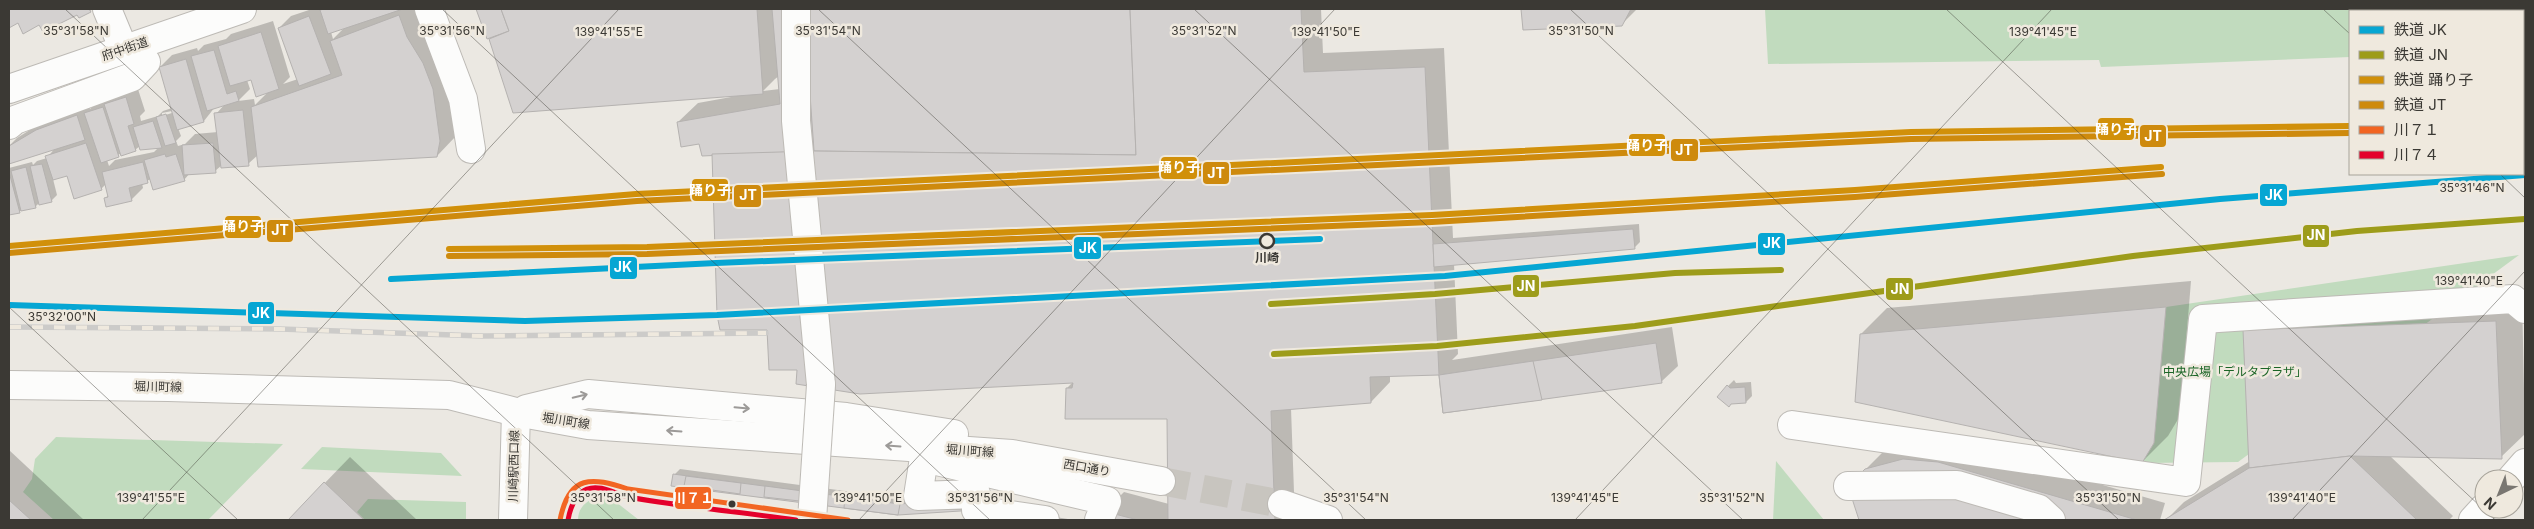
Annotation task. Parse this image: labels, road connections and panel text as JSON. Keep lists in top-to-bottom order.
{
  "streets": {
    "street": [
      "府中街道",
      "堀川町線",
      "川崎駅西口線",
      "西口通り"
    ]
  },
  "crossings": [
    ["堀川町線", "川崎駅西口線"],
    ["堀川町線", "西口通り"]
  ],
  "parks": ["中央広場「デルタプラザ」"],
  "places": ["川崎"],
  "lines": [
    "rail line 踊り子",
    "rail line JT",
    "rail line JK",
    "rail line JN",
    "transit line 川７１",
    "transit line 川７４"
  ],
  "legend": [
    "鉄道 JK",
    "鉄道 JN",
    "鉄道 踊り子",
    "鉄道 JT",
    "川７１",
    "川７４"
  ],
  "north": "bottom left",
  "coordinates": [
    "35°31'58\"N",
    "35°31'56\"N",
    "35°31'54\"N",
    "35°31'52\"N",
    "35°31'50\"N",
    "139°41'55\"E",
    "139°41'50\"E",
    "139°41'45\"E",
    "35°31'46\"N",
    "139°41'40\"E",
    "35°32'00\"N"
  ]
}
